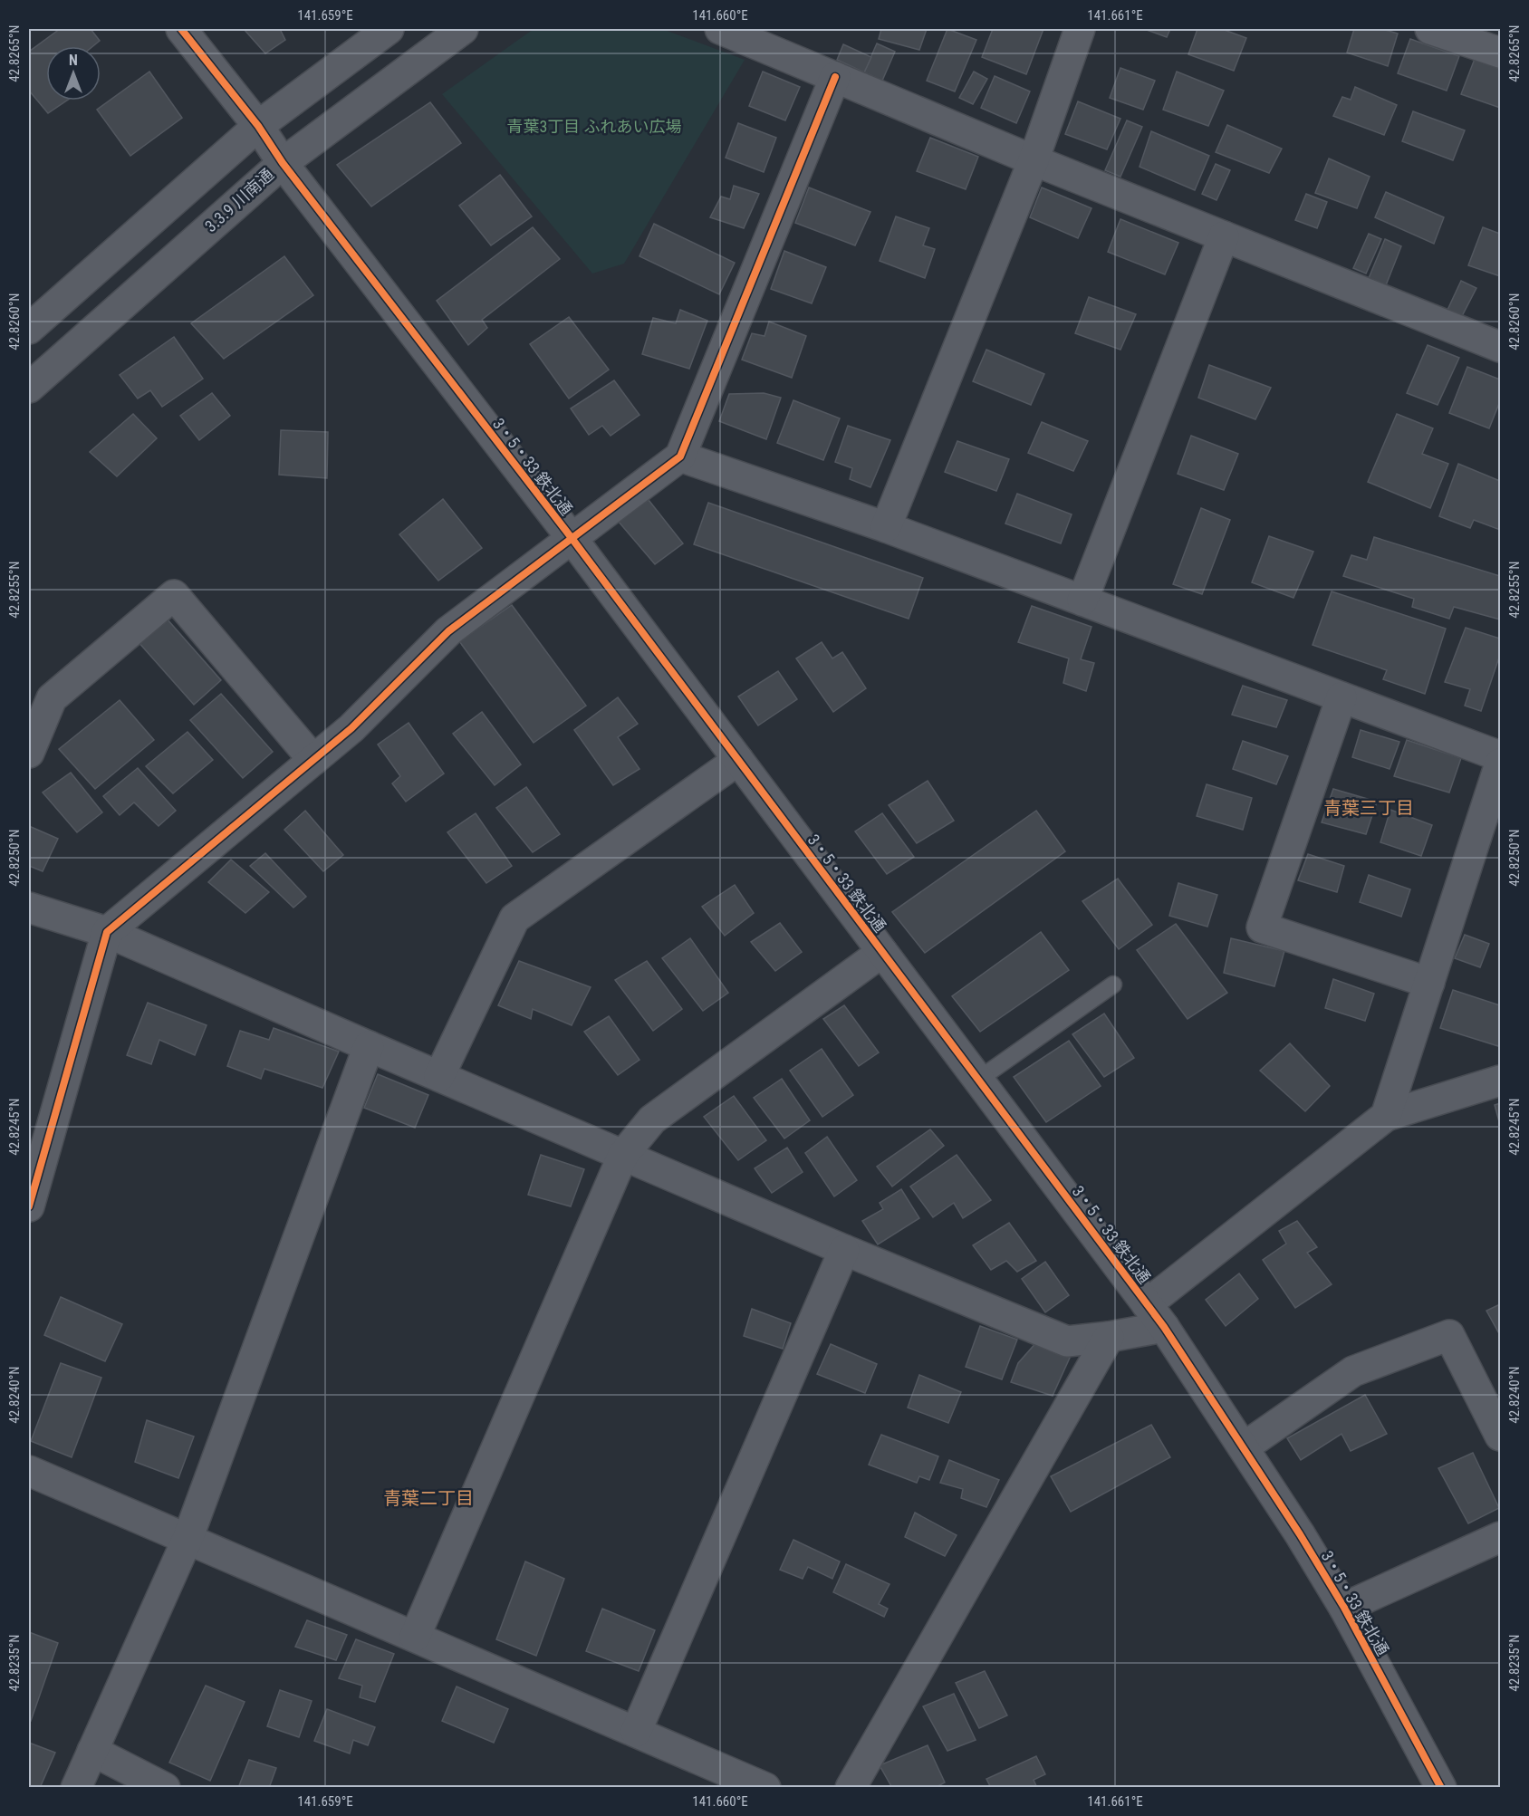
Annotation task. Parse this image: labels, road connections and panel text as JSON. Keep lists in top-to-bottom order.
{
  "streets": {
    "street": ["3.3.9 川南通", "3・5・33 鉄北通"]
  },
  "crossings": [
    ["3.3.9 川南通", "3・5・33 鉄北通"]
  ],
  "districts": ["青葉三丁目", "青葉二丁目"],
  "parks": ["青葉3丁目 ふれあい広場"],
  "north": "top",
  "coordinates": [
    "141.659°E",
    "141.660°E",
    "141.661°E",
    "42.8265°N",
    "42.8260°N",
    "42.8255°N",
    "42.8250°N",
    "42.8245°N",
    "42.8240°N",
    "42.8235°N"
  ]
}
